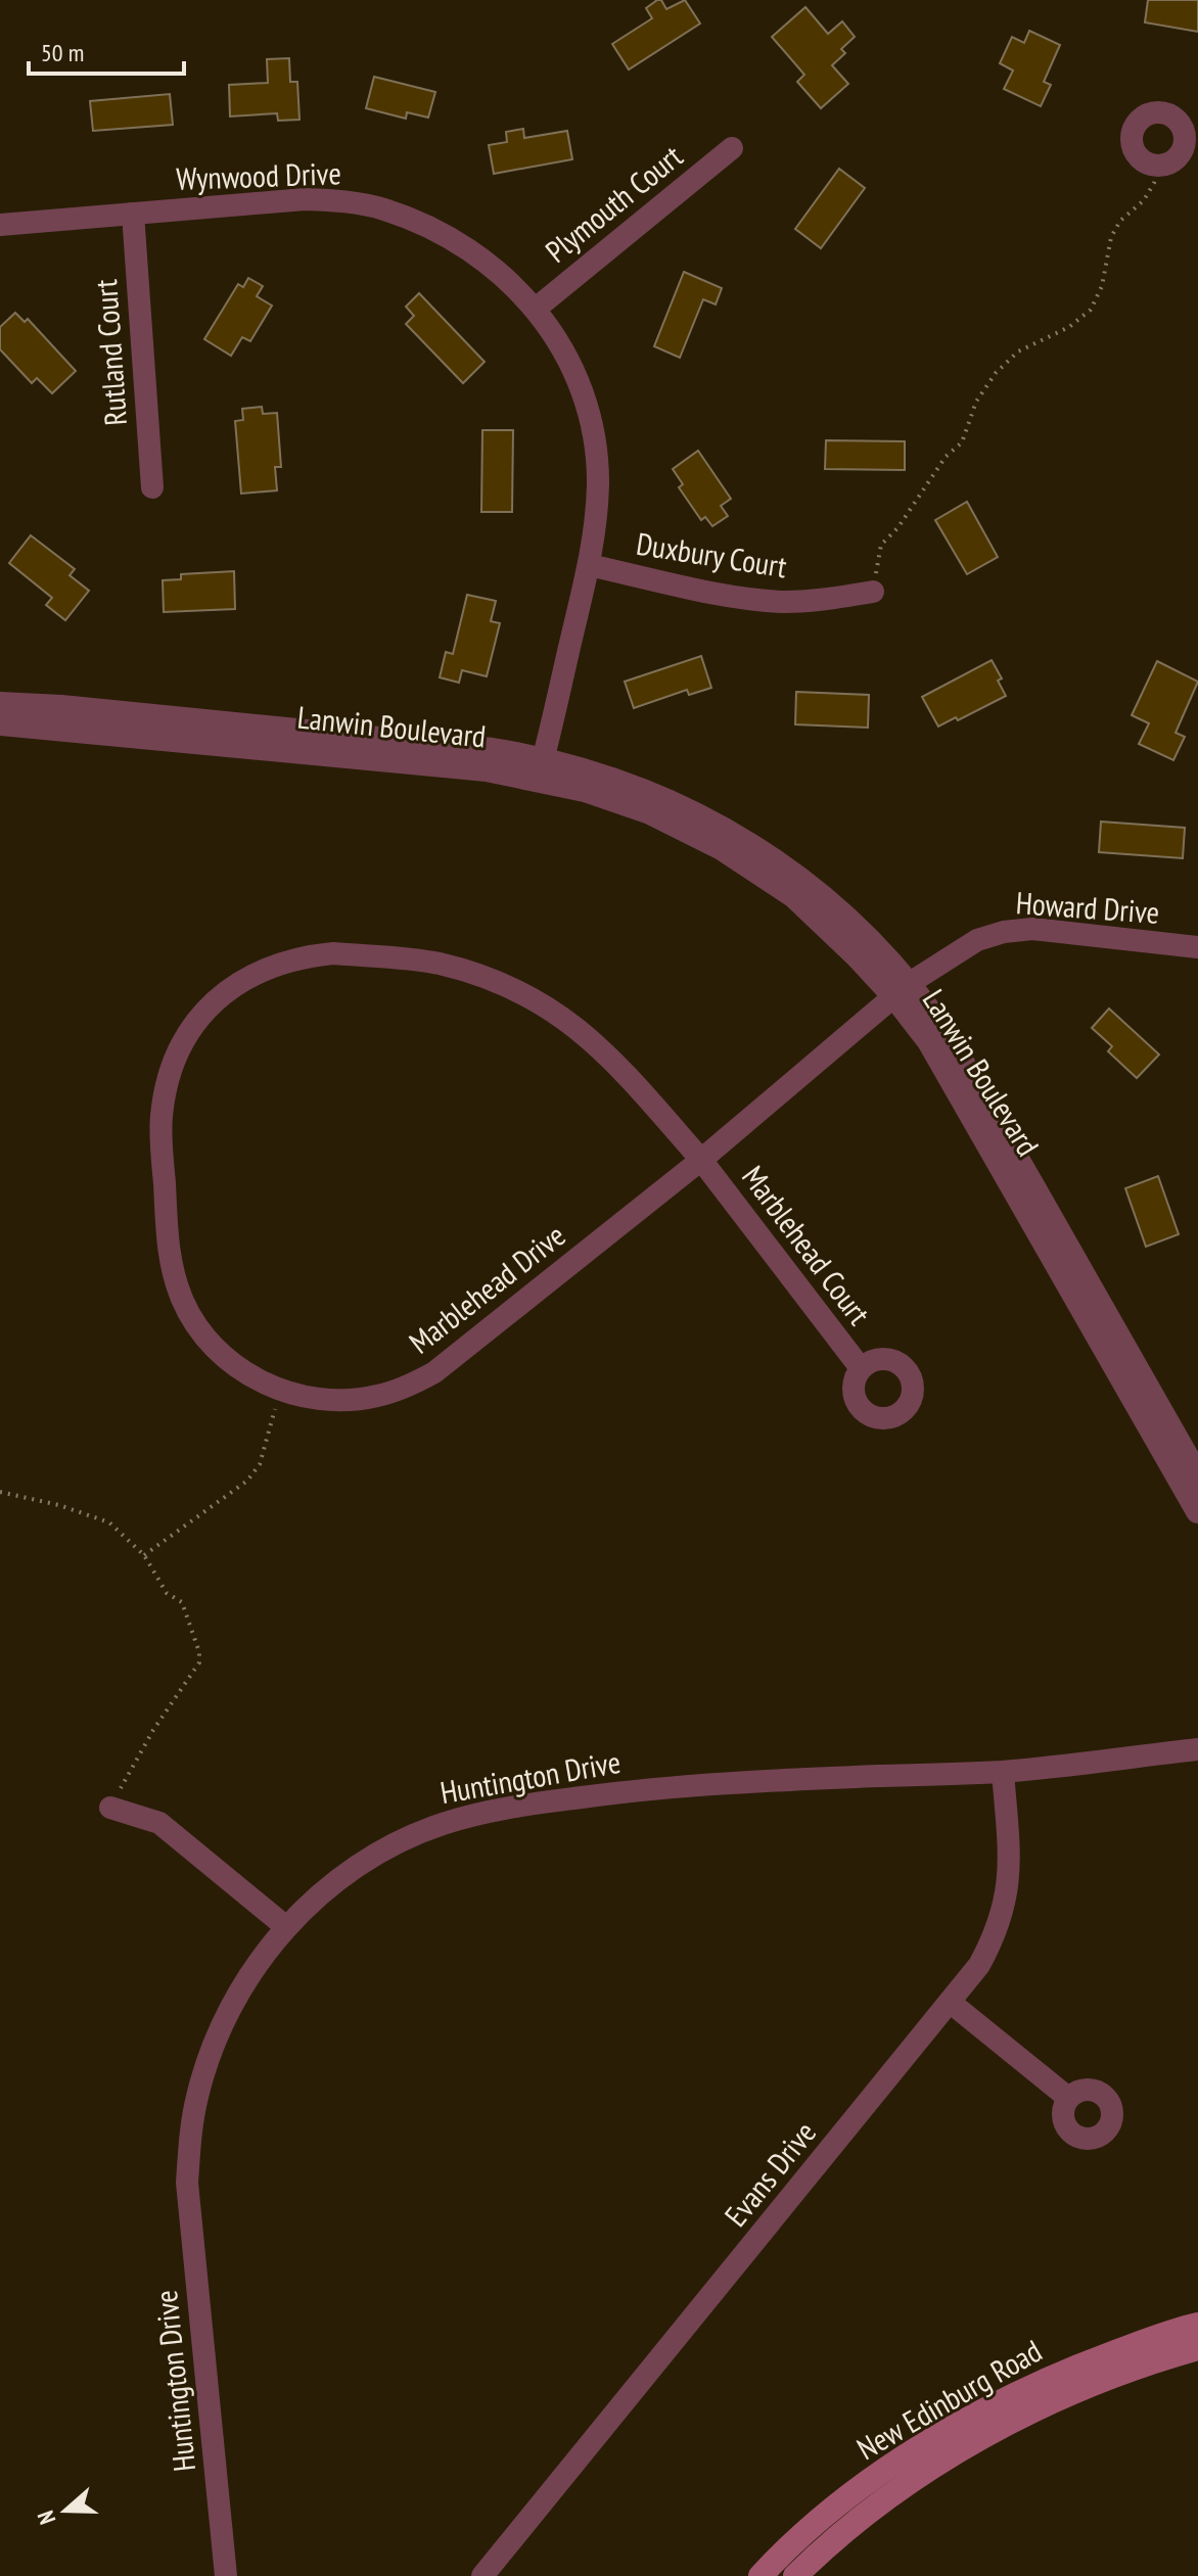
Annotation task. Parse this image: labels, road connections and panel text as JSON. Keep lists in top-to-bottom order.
{
  "streets": {
    "main road": ["New Edinburg Road"],
    "street": [
      "Wynwood Drive",
      "Plymouth Court",
      "Rutland Court",
      "Duxbury Court",
      "Lanwin Boulevard",
      "Howard Drive",
      "Marblehead Court",
      "Marblehead Drive",
      "Huntington Drive",
      "Evans Drive"
    ]
  },
  "crossings": [
    ["Wynwood Drive", "Plymouth Court"],
    ["Wynwood Drive", "Rutland Court"],
    ["Wynwood Drive", "Duxbury Court"],
    ["Wynwood Drive", "Lanwin Boulevard"],
    ["Lanwin Boulevard", "Howard Drive"],
    ["Lanwin Boulevard", "Marblehead Drive"],
    ["Howard Drive", "Marblehead Drive"],
    ["Marblehead Court", "Marblehead Drive"],
    ["Huntington Drive", "Evans Drive"]
  ],
  "scale_bar": "50 m",
  "north": "left"
}
